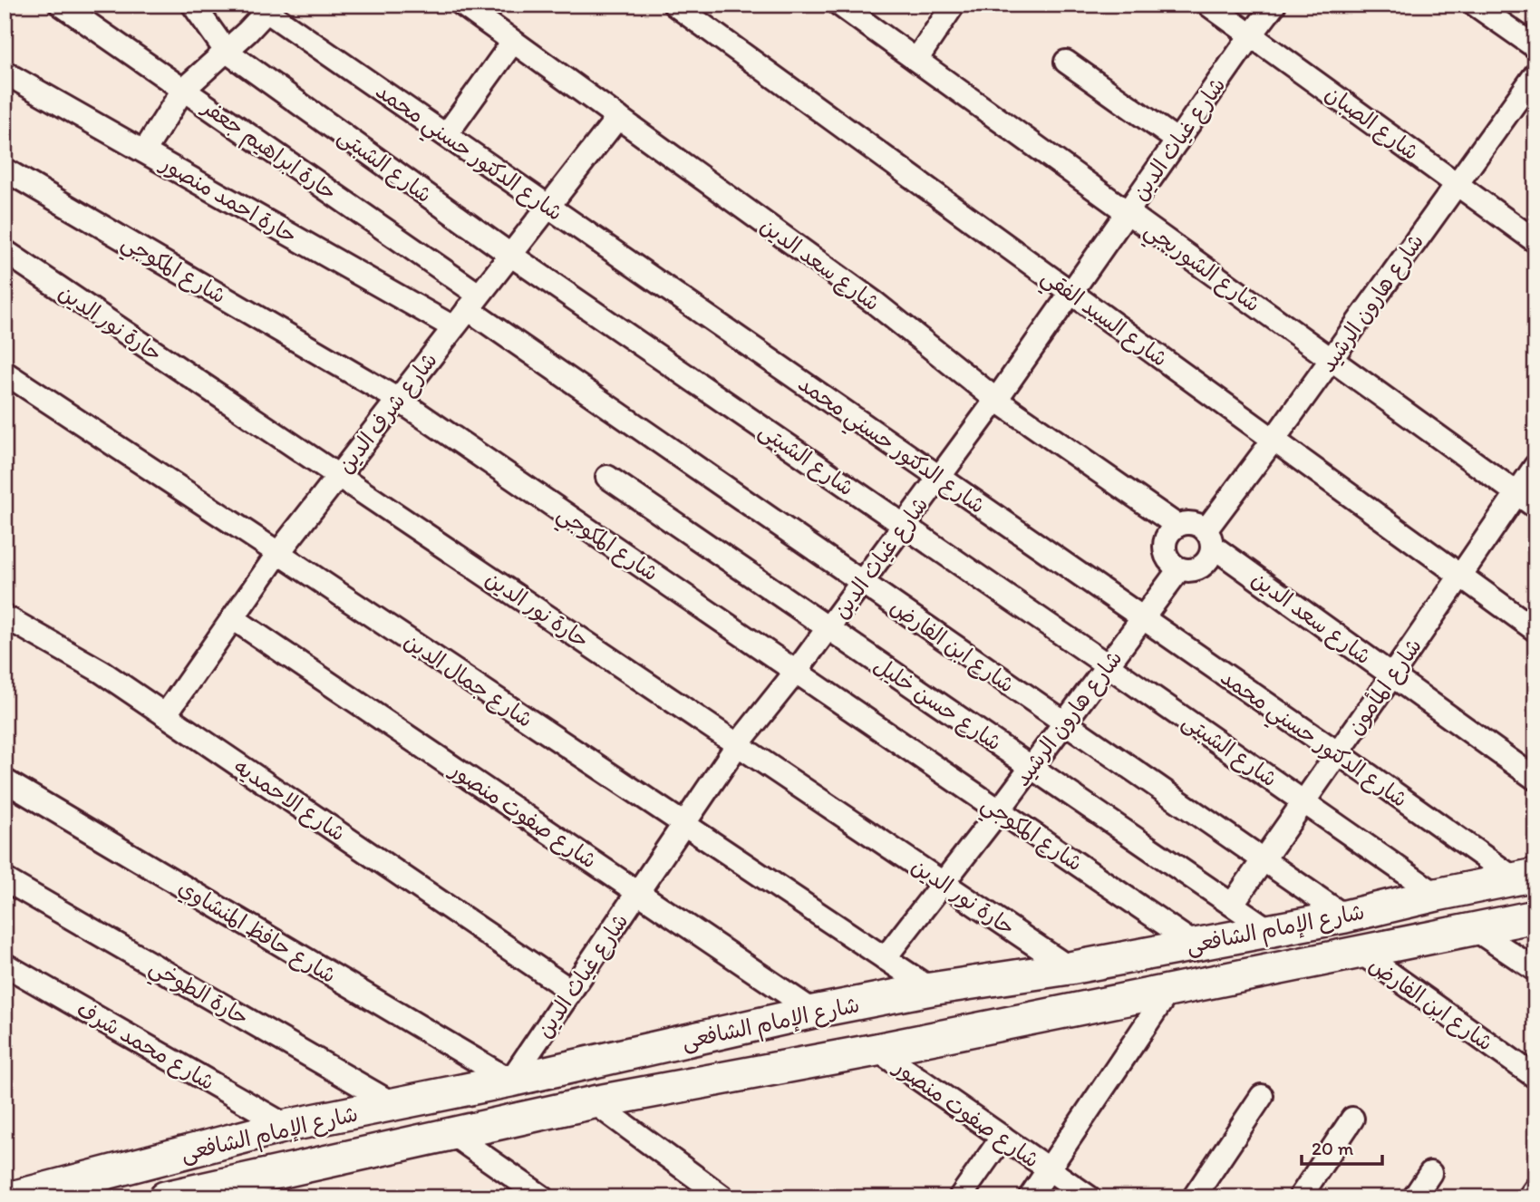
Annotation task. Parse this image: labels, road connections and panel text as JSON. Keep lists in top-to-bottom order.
{
  "streets": {
    "main road": ["شارع الإمام الشافعى"],
    "street": [
      "شارع الصبان",
      "شارع غياث الدين",
      "حارة ابراهيم جعفر",
      "شارع الدكتور حسني محمد",
      "شارع الشبتى",
      "حارة احمد منصور",
      "شارع سعد الدين",
      "شارع الشوربجي",
      "شارع المكوجي",
      "شارع هارون الرشيد",
      "شارع السيد الفقي",
      "حارة نور الدين",
      "شارع شرف الدين",
      "شارع ابن الفارض",
      "شارع جمال الدين",
      "شارع المأمون",
      "شارع حسن خليل",
      "شارع الاحمديه",
      "شارع صفوت منصور",
      "شارع حافظ المنشاوي",
      "حارة الطوخي",
      "شارع محمد شرف"
    ]
  },
  "crossings": [
    ["شارع الصبان", "شارع غياث الدين"],
    ["شارع الصبان", "شارع هارون الرشيد"],
    ["شارع غياث الدين", "شارع الدكتور حسني محمد"],
    ["شارع غياث الدين", "شارع الشبتى"],
    ["شارع غياث الدين", "شارع سعد الدين"],
    ["شارع غياث الدين", "شارع الشوربجي"],
    ["شارع غياث الدين", "شارع المكوجي"],
    ["شارع غياث الدين", "شارع السيد الفقي"],
    ["شارع غياث الدين", "حارة نور الدين"],
    ["شارع غياث الدين", "شارع ابن الفارض"],
    ["شارع غياث الدين", "شارع جمال الدين"],
    ["شارع غياث الدين", "شارع حسن خليل"],
    ["شارع غياث الدين", "شارع الاحمديه"],
    ["شارع غياث الدين", "شارع صفوت منصور"],
    ["شارع غياث الدين", "شارع الإمام الشافعى"],
    ["شارع غياث الدين", "شارع حافظ المنشاوي"],
    ["حارة ابراهيم جعفر", "شارع شرف الدين"],
    ["حارة ابراهيم جعفر", "شارع ابن الفارض"],
    ["شارع الدكتور حسني محمد", "شارع هارون الرشيد"],
    ["شارع الدكتور حسني محمد", "شارع شرف الدين"],
    ["شارع الدكتور حسني محمد", "شارع المأمون"],
    ["شارع الدكتور حسني محمد", "شارع الإمام الشافعى"],
    ["شارع الشبتى", "شارع هارون الرشيد"],
    ["شارع الشبتى", "شارع شرف الدين"],
    ["شارع الشبتى", "شارع المأمون"],
    ["شارع الشبتى", "شارع الإمام الشافعى"],
    ["حارة احمد منصور", "شارع شرف الدين"],
    ["شارع سعد الدين", "شارع هارون الرشيد"],
    ["شارع سعد الدين", "شارع شرف الدين"],
    ["شارع سعد الدين", "شارع المأمون"],
    ["شارع الشوربجي", "شارع هارون الرشيد"],
    ["شارع الشوربجي", "شارع المأمون"],
    ["شارع المكوجي", "شارع هارون الرشيد"],
    ["شارع المكوجي", "شارع شرف الدين"],
    ["شارع المكوجي", "شارع الإمام الشافعى"],
    ["شارع هارون الرشيد", "شارع السيد الفقي"],
    ["شارع هارون الرشيد", "حارة نور الدين"],
    ["شارع هارون الرشيد", "شارع ابن الفارض"],
    ["شارع هارون الرشيد", "شارع جمال الدين"],
    ["شارع هارون الرشيد", "شارع حسن خليل"],
    ["شارع السيد الفقي", "شارع المأمون"],
    ["حارة نور الدين", "شارع شرف الدين"],
    ["حارة نور الدين", "شارع الإمام الشافعى"],
    ["شارع شرف الدين", "شارع ابن الفارض"],
    ["شارع شرف الدين", "شارع جمال الدين"],
    ["شارع شرف الدين", "شارع الاحمديه"],
    ["شارع شرف الدين", "شارع صفوت منصور"],
    ["شارع ابن الفارض", "شارع المأمون"],
    ["شارع ابن الفارض", "شارع الإمام الشافعى"],
    ["شارع جمال الدين", "شارع الإمام الشافعى"],
    ["شارع المأمون", "شارع حسن خليل"],
    ["شارع حسن خليل", "شارع الإمام الشافعى"],
    ["شارع صفوت منصور", "شارع الإمام الشافعى"],
    ["شارع الإمام الشافعى", "شارع حافظ المنشاوي"],
    ["شارع الإمام الشافعى", "حارة الطوخي"],
    ["شارع الإمام الشافعى", "شارع محمد شرف"]
  ],
  "scale_bar": "20 m"
}
